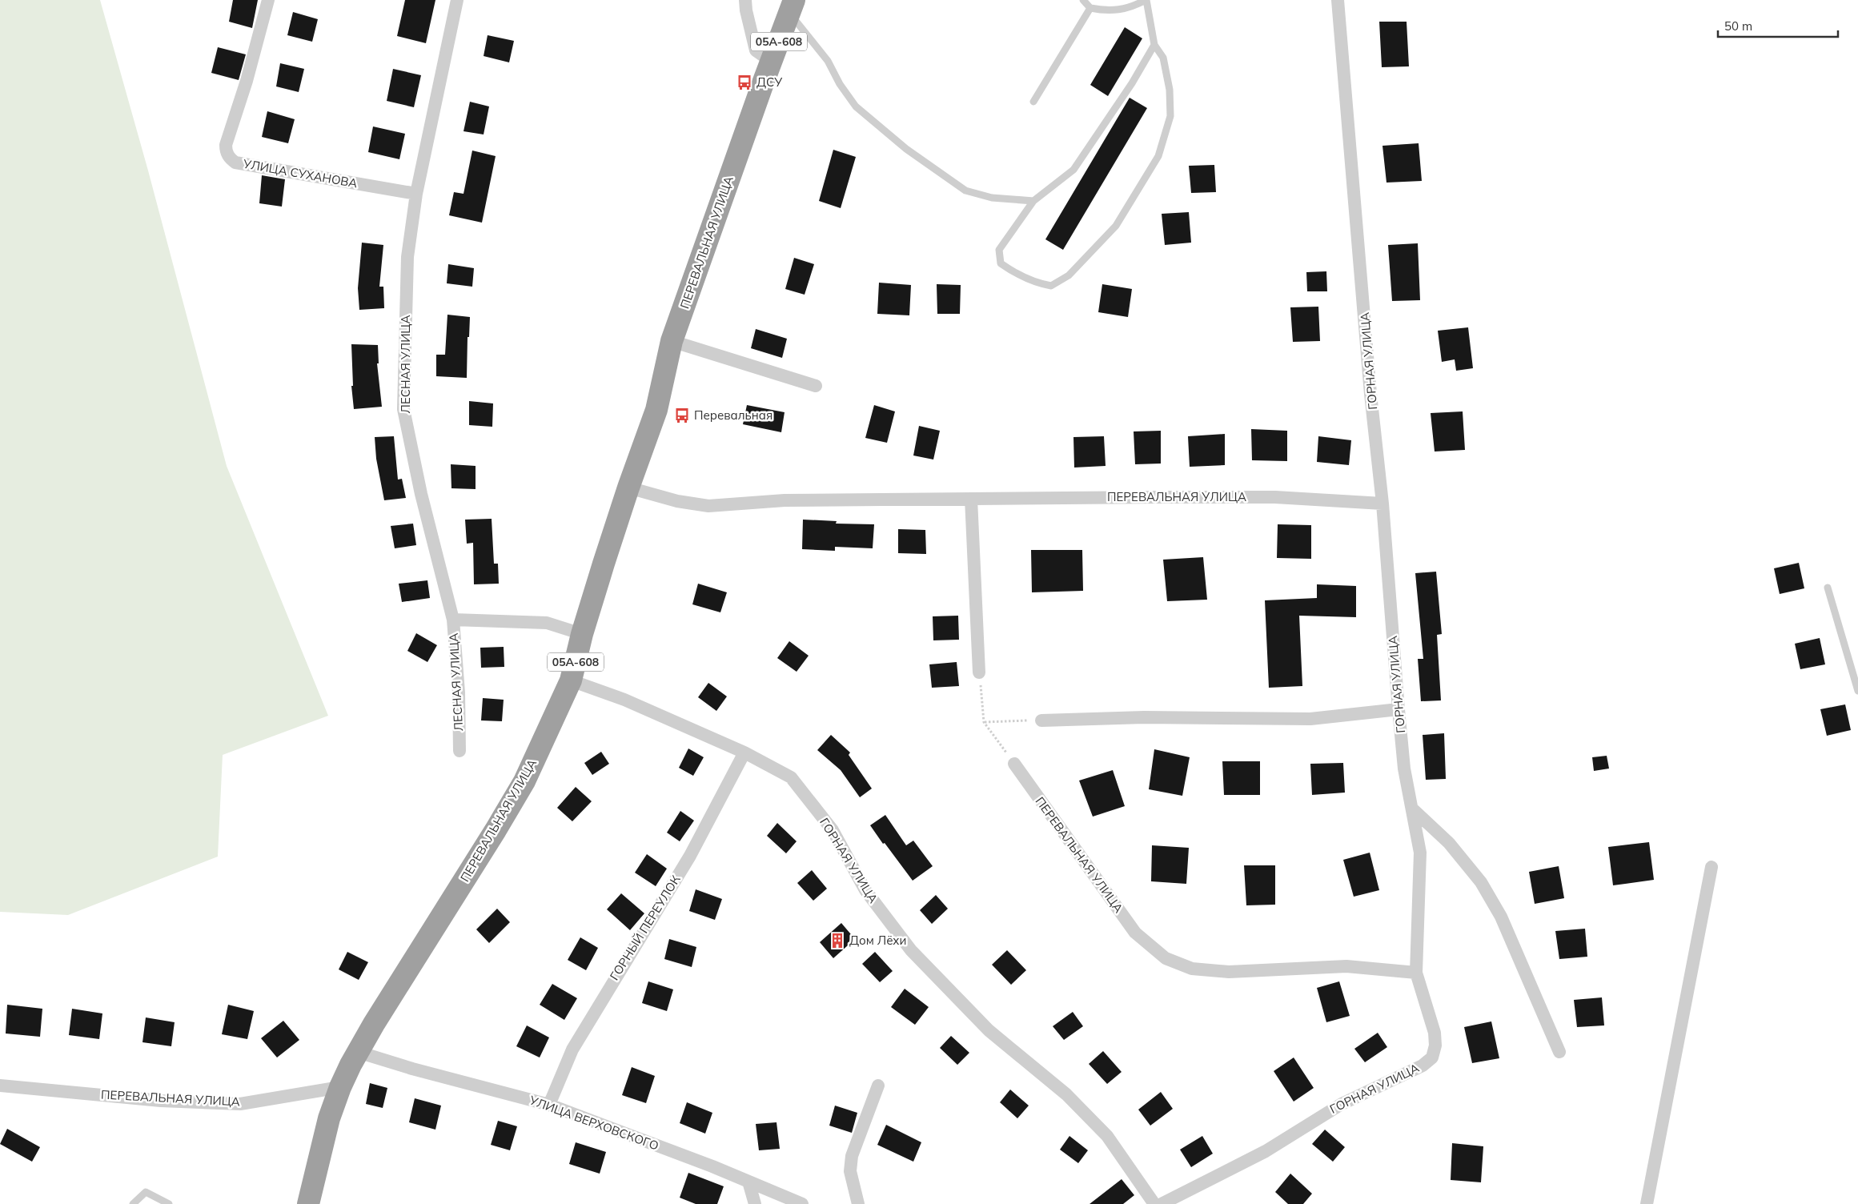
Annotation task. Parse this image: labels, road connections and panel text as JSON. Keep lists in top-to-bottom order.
{
  "streets": {
    "highway": ["05А-608", "ПЕРЕВАЛЬНАЯ УЛИЦА"],
    "street": [
      "УЛИЦА СУХАНОВА",
      "ГОРНАЯ УЛИЦА",
      "ЛЕСНАЯ УЛИЦА",
      "ГОРНЫЙ ПЕРЕУЛОК",
      "УЛИЦА ВЕРХОВСКОГО"
    ]
  },
  "crossings": [
    ["УЛИЦА СУХАНОВА", "ЛЕСНАЯ УЛИЦА"],
    ["ПЕРЕВАЛЬНАЯ УЛИЦА", "ГОРНАЯ УЛИЦА"],
    ["ПЕРЕВАЛЬНАЯ УЛИЦА", "УЛИЦА ВЕРХОВСКОГО"],
    ["ГОРНАЯ УЛИЦА", "ГОРНЫЙ ПЕРЕУЛОК"],
    ["ГОРНЫЙ ПЕРЕУЛОК", "УЛИЦА ВЕРХОВСКОГО"]
  ],
  "places": {
    "bus stop": ["ДСУ", "Перевальная"],
    "building": ["Дом Лёхи"]
  },
  "scale_bar": "50 m"
}
